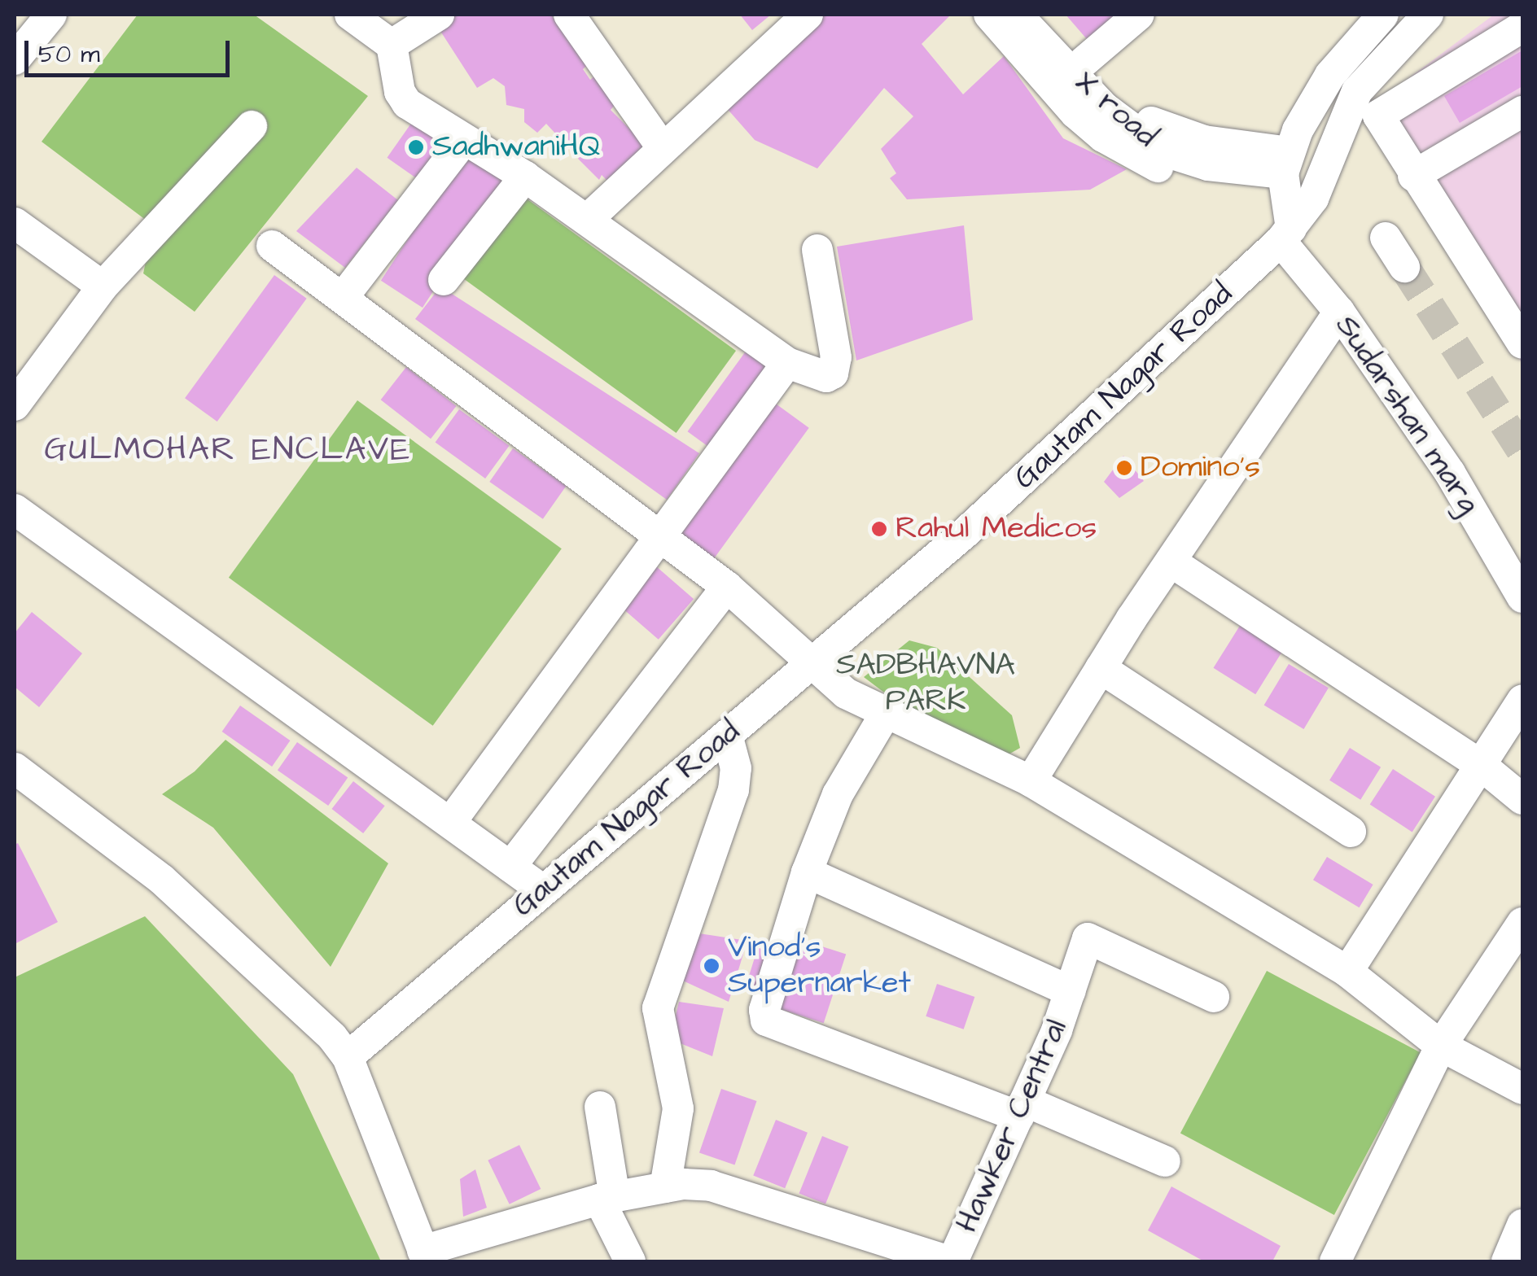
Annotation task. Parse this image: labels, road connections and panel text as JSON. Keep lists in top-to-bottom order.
{
  "streets": {
    "street": [
      "X road",
      "Gautam Nagar Road",
      "Sudarshan marg",
      "Hawker Central"
    ]
  },
  "crossings": [
    ["Gautam Nagar Road", "Sudarshan marg"]
  ],
  "districts": ["GULMOHAR ENCLAVE"],
  "parks": ["SADBHAVNA PARK"],
  "places": [
    "SadhwaniHQ",
    "Domino's",
    "Rahul Medicos",
    "Vinod's Supernarket"
  ],
  "scale_bar": "50 m"
}
